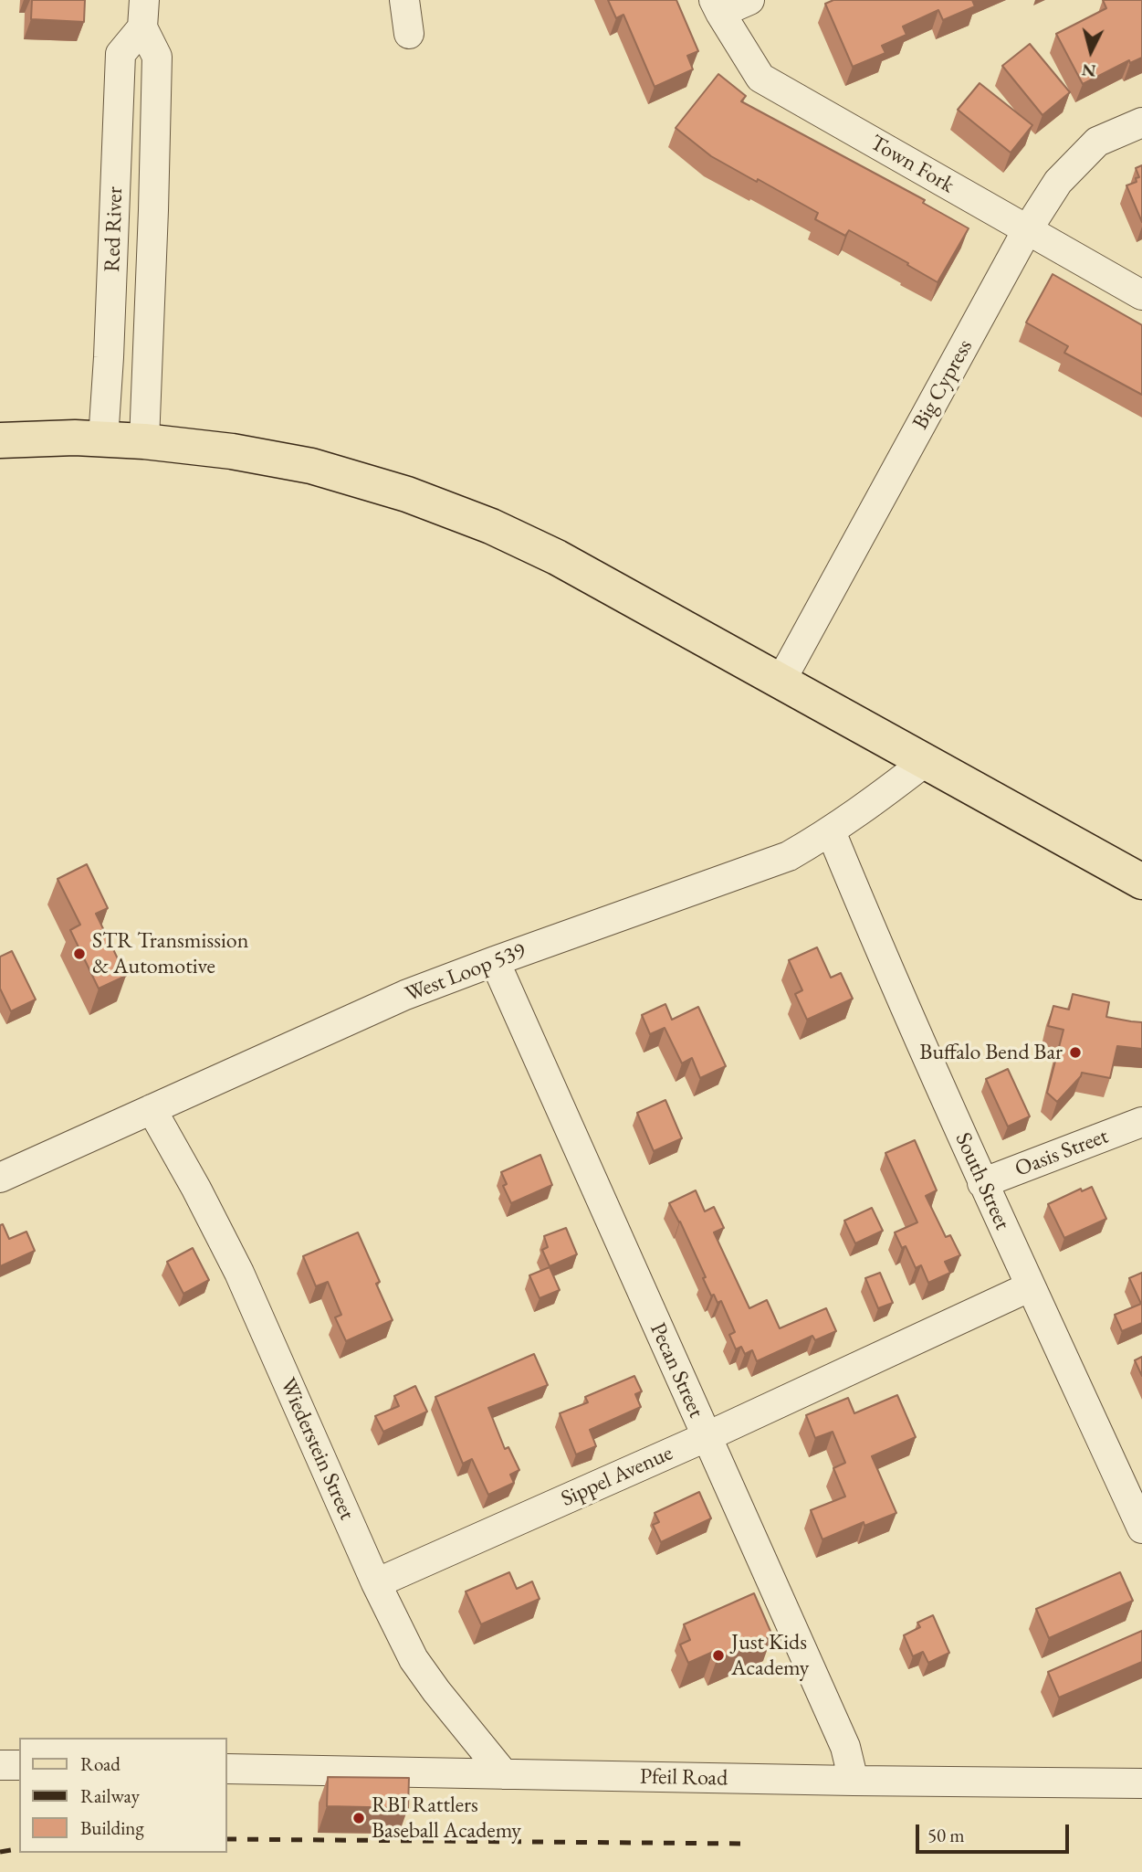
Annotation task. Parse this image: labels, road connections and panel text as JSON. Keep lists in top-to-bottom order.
{
  "streets": {
    "street": [
      "Town Fork",
      "Red River",
      "Big Cypress",
      "West Loop 539",
      "Oasis Street",
      "South Street",
      "Pecan Street",
      "Wiederstein Street",
      "Sippel Avenue",
      "Pfeil Road"
    ]
  },
  "crossings": [
    ["Town Fork", "Big Cypress"],
    ["West Loop 539", "South Street"],
    ["West Loop 539", "Pecan Street"],
    ["West Loop 539", "Wiederstein Street"],
    ["Oasis Street", "South Street"],
    ["South Street", "Sippel Avenue"],
    ["Pecan Street", "Sippel Avenue"],
    ["Pecan Street", "Pfeil Road"],
    ["Wiederstein Street", "Sippel Avenue"],
    ["Wiederstein Street", "Pfeil Road"]
  ],
  "places": [
    "STR Transmission & Automotive",
    "Buffalo Bend Bar",
    "Just Kids Academy",
    "RBI Rattlers Baseball Academy"
  ],
  "legend": ["Road", "Railway", "Building"],
  "scale_bar": "50 m",
  "north": "bottom"
}
